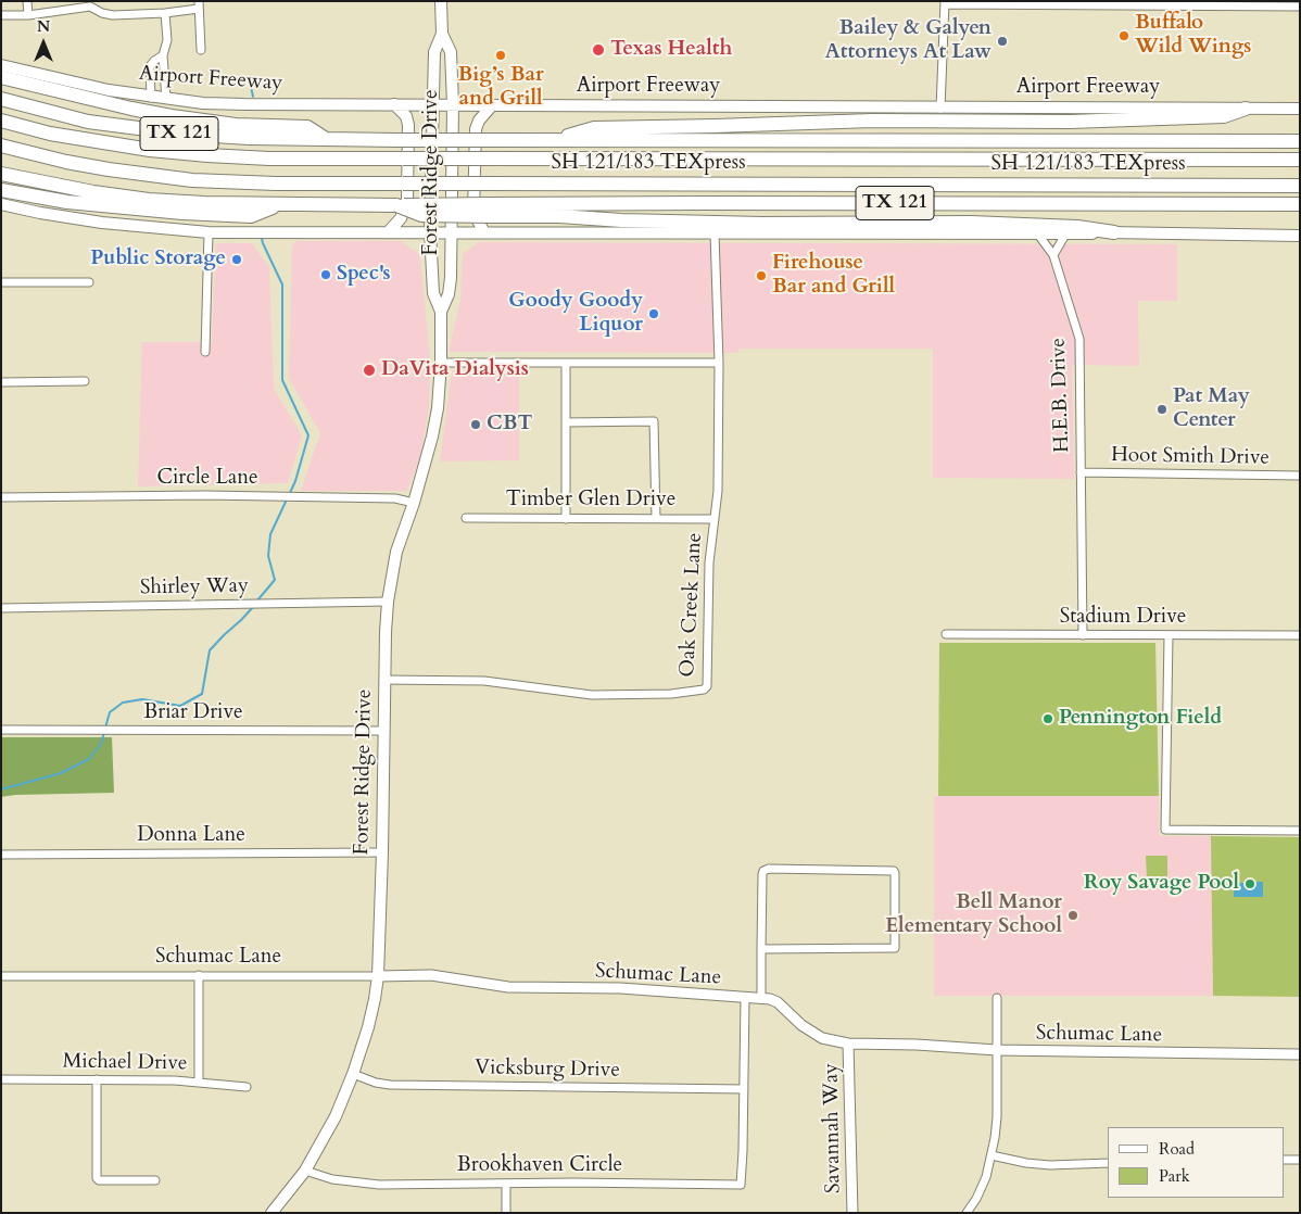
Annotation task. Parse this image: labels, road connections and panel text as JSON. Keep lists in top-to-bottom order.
{
  "streets": {
    "highway": ["TX 121", "SH 121/183 TEXpress"],
    "main road": ["Airport Freeway", "Forest Ridge Drive"],
    "street": [
      "H.E.B. Drive",
      "Hoot Smith Drive",
      "Circle Lane",
      "Timber Glen Drive",
      "Shirley Way",
      "Oak Creek Lane",
      "Stadium Drive",
      "Briar Drive",
      "Donna Lane",
      "Schumac Lane",
      "Michael Drive",
      "Vicksburg Drive",
      "Savannah Way",
      "Brookhaven Circle"
    ]
  },
  "crossings": [
    ["Airport Freeway", "Forest Ridge Drive"],
    ["Forest Ridge Drive", "Circle Lane"],
    ["Forest Ridge Drive", "Shirley Way"],
    ["Forest Ridge Drive", "Oak Creek Lane"],
    ["Forest Ridge Drive", "Briar Drive"],
    ["Forest Ridge Drive", "Donna Lane"],
    ["Forest Ridge Drive", "Schumac Lane"],
    ["Forest Ridge Drive", "Vicksburg Drive"],
    ["Forest Ridge Drive", "Brookhaven Circle"],
    ["H.E.B. Drive", "Hoot Smith Drive"],
    ["H.E.B. Drive", "Stadium Drive"],
    ["Timber Glen Drive", "Oak Creek Lane"],
    ["Schumac Lane", "Savannah Way"],
    ["Vicksburg Drive", "Brookhaven Circle"]
  ],
  "places": [
    "Buffalo Wild Wings",
    "Bailey & Galyen Attorneys At Law",
    "Texas Health",
    "Big’s Bar and Grill",
    "Public Storage",
    "Spec's",
    "Firehouse Bar and Grill",
    "Goody Goody Liquor",
    "DaVita Dialysis",
    "Pat May Center",
    "CBT",
    "Pennington Field",
    "Roy Savage Pool",
    "Bell Manor Elementary School"
  ],
  "legend": ["Road", "Park"],
  "north": "top"
}
